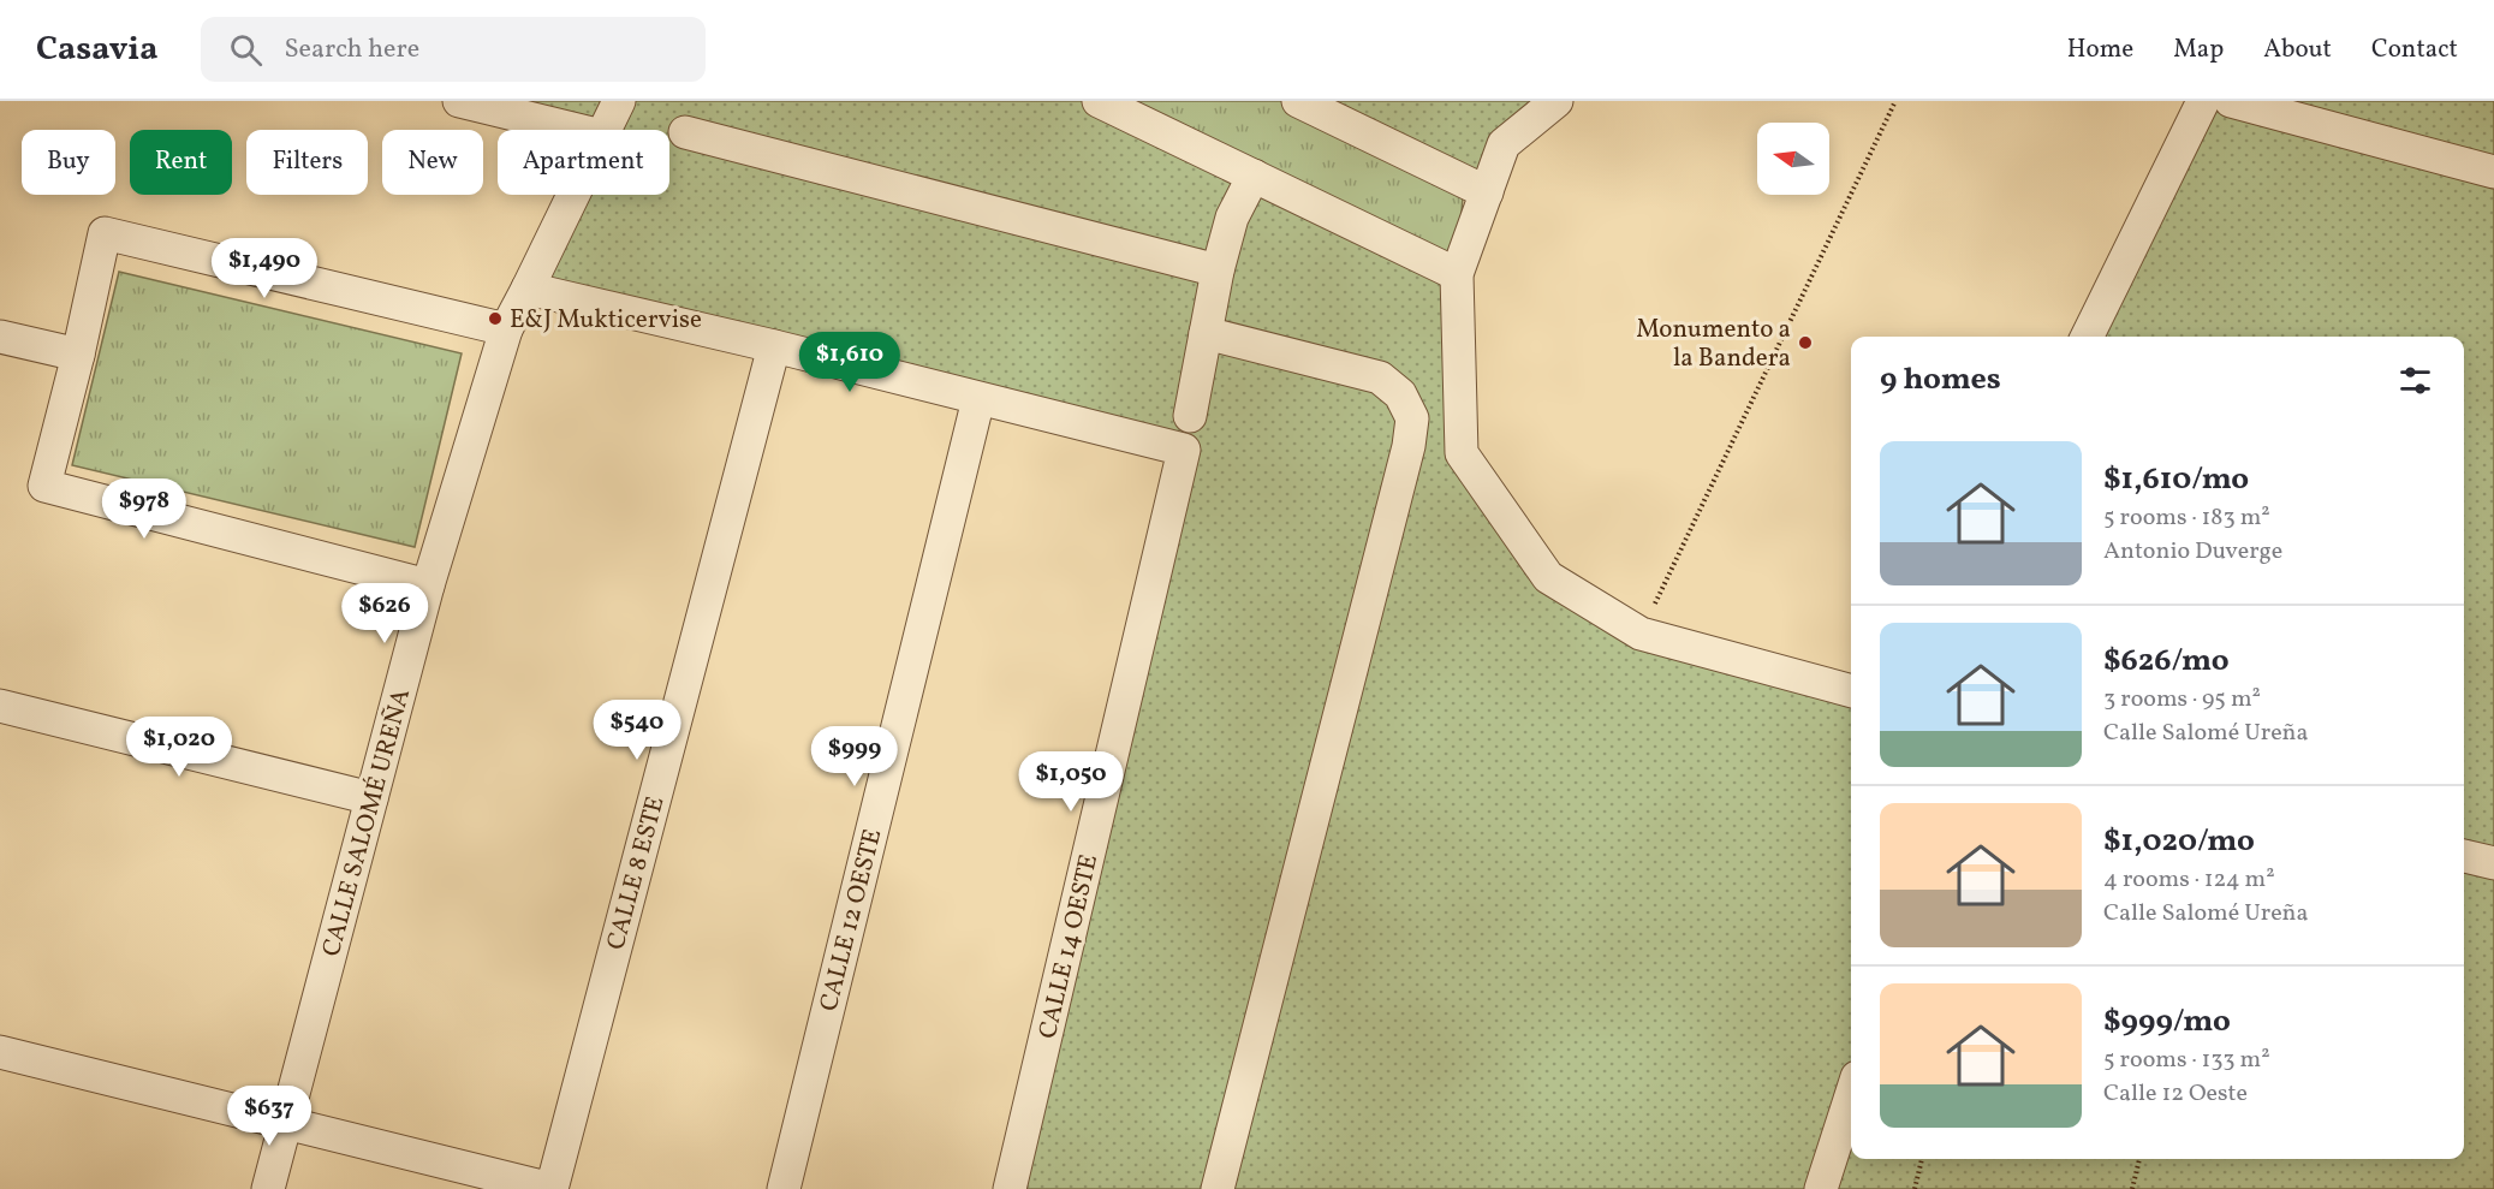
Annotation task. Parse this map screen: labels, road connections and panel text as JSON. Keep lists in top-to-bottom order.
{
  "streets": {
    "street": [
      "CALLE SALOMÉ UREÑA",
      "CALLE 8 ESTE",
      "CALLE 12 OESTE",
      "CALLE 14 OESTE"
    ]
  },
  "crossings": [
    ["CALLE 12 OESTE", "CALLE 14 OESTE"]
  ],
  "places": ["E&J Mukticervise", "Monumento a la Bandera"],
  "north": "left",
  "page": {
    "header": "Casavia",
    "search": "Search here",
    "nav": [
      "Home",
      "Map",
      "About",
      "Contact"
    ],
    "chip": [
      "Buy",
      "Rent",
      "Filters",
      "New",
      "Apartment"
    ],
    "price": [
      "$1,490",
      "$1,610",
      "$978",
      "$626",
      "$540",
      "$1,020",
      "$999",
      "$1,050",
      "$637"
    ],
    "heading": "9 homes",
    "list": [
      {
        "name": "$1,610/mo",
        "note": "5 rooms · 183 m² · Antonio Duverge"
      },
      {
        "name": "$626/mo",
        "note": "3 rooms · 95 m² · Calle Salomé Ureña"
      },
      {
        "name": "$1,020/mo",
        "note": "4 rooms · 124 m² · Calle Salomé Ureña"
      },
      {
        "name": "$999/mo",
        "note": "5 rooms · 133 m² · Calle 12 Oeste"
      }
    ]
  }
}
